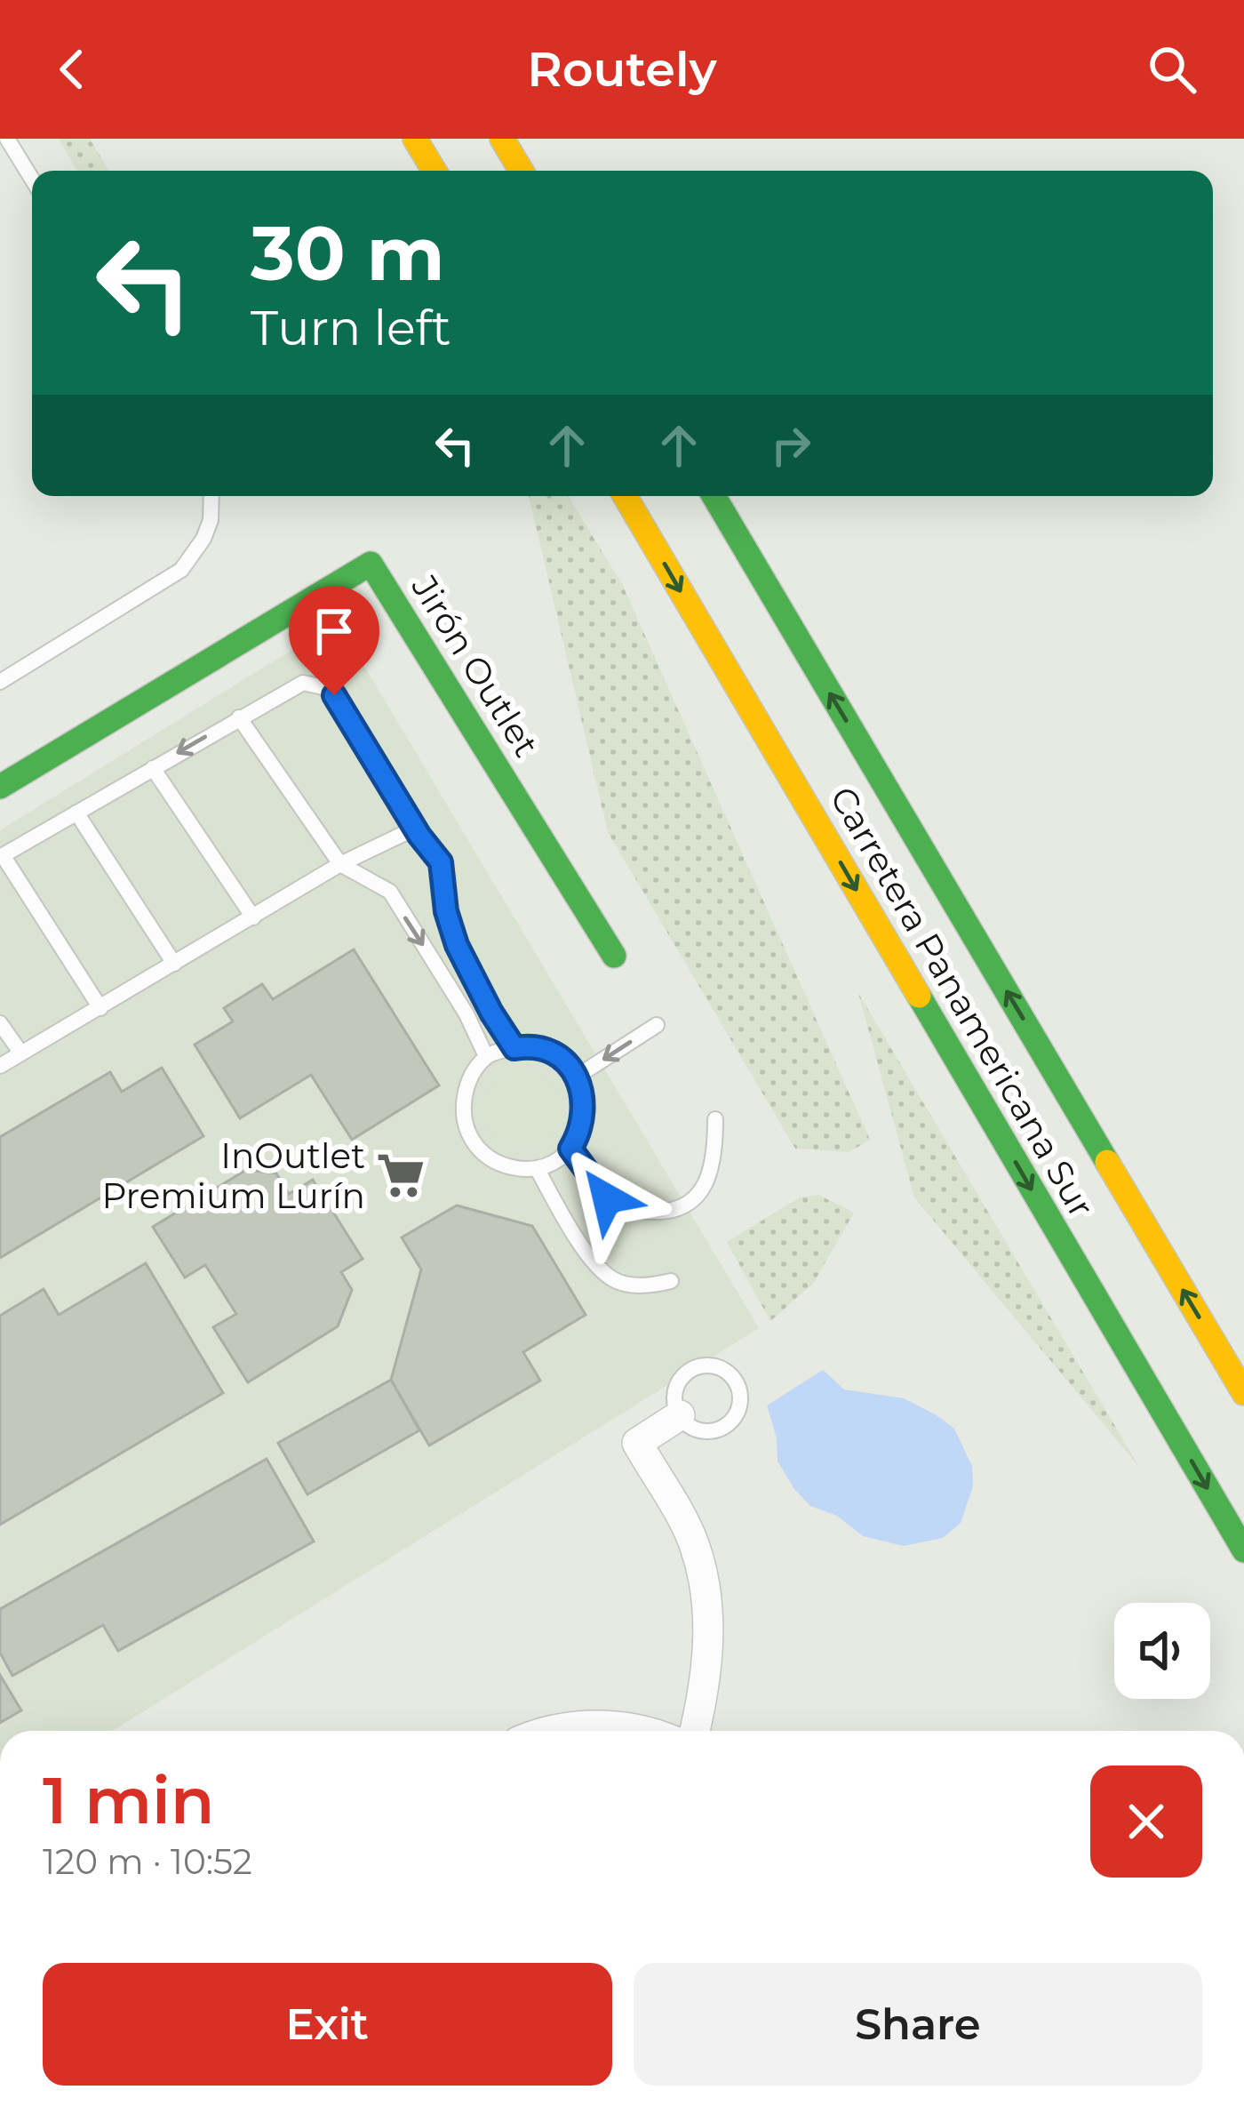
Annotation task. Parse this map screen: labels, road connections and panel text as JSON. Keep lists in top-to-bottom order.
{
  "streets": {
    "main road": ["Jirón Outlet", "Carretera Panamericana Sur"]
  },
  "places": {
    "supermarket": ["InOutlet Premium Lurín"]
  },
  "page": {
    "header": "Routely",
    "turn": ["30 m", "Turn left"],
    "heading": ["1 min", "120 m · 10:52"],
    "buttons": ["Exit", "Share"]
  }
}
